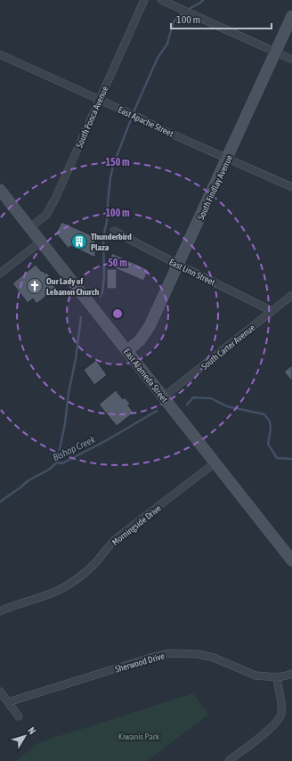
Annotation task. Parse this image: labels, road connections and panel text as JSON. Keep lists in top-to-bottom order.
{
  "streets": {
    "main road": ["South Findlay Avenue", "East Alameda Street"],
    "street": [
      "South Ponca Avenue",
      "East Apache Street",
      "East Linn Street",
      "South Carter Avenue",
      "Morningside Drive",
      "Sherwood Drive"
    ]
  },
  "crossings": [
    ["South Ponca Avenue", "East Apache Street"],
    ["South Ponca Avenue", "East Alameda Street"],
    ["East Apache Street", "South Findlay Avenue"],
    ["South Findlay Avenue", "East Linn Street"],
    ["South Findlay Avenue", "East Alameda Street"],
    ["East Linn Street", "South Carter Avenue"],
    ["South Carter Avenue", "East Alameda Street"],
    ["East Alameda Street", "Morningside Drive"]
  ],
  "water": ["Bishop Creek"],
  "parks": ["Kiwanis Park"],
  "places": {
    "building": ["Thunderbird Plaza"],
    "church": ["Our Lady of Lebanon Church"]
  },
  "scale_bar": "100 m",
  "north": "top right",
  "rings": ["150 m", "100 m", "50 m"]
}
